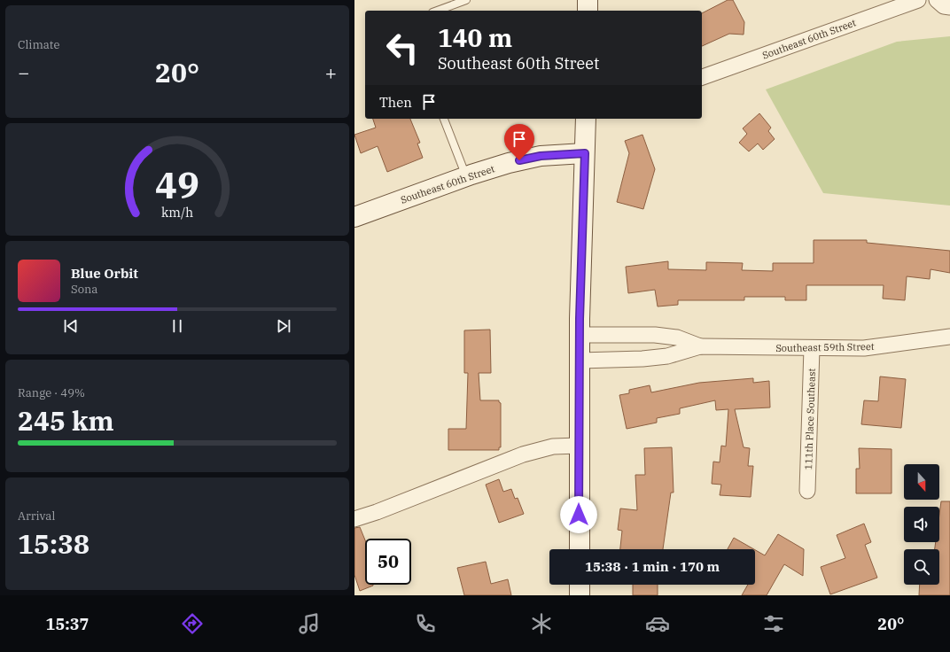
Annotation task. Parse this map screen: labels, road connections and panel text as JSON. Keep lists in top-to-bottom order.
{
  "streets": {
    "main road": ["Southeast 60th Street"],
    "street": ["Southeast 59th Street", "111th Place Southeast"]
  },
  "crossings": [
    ["Southeast 59th Street", "111th Place Southeast"]
  ],
  "north": "bottom",
  "page": {
    "tile": [
      "Climate",
      ["Range · 49%", "245 km"],
      ["Arrival", "15:38"]
    ],
    "turn": ["140 m", "Southeast 60th Street"],
    "heat": ["−", "20°", "+"],
    "then": "Then",
    "song": ["Blue Orbit", "Sona"],
    "limit": "50",
    "trip": "15:38 · 1 min · 170 m",
    "tabs": ["15:37", "20°"],
    "gauge": ["49", "km/h"]
  }
}
